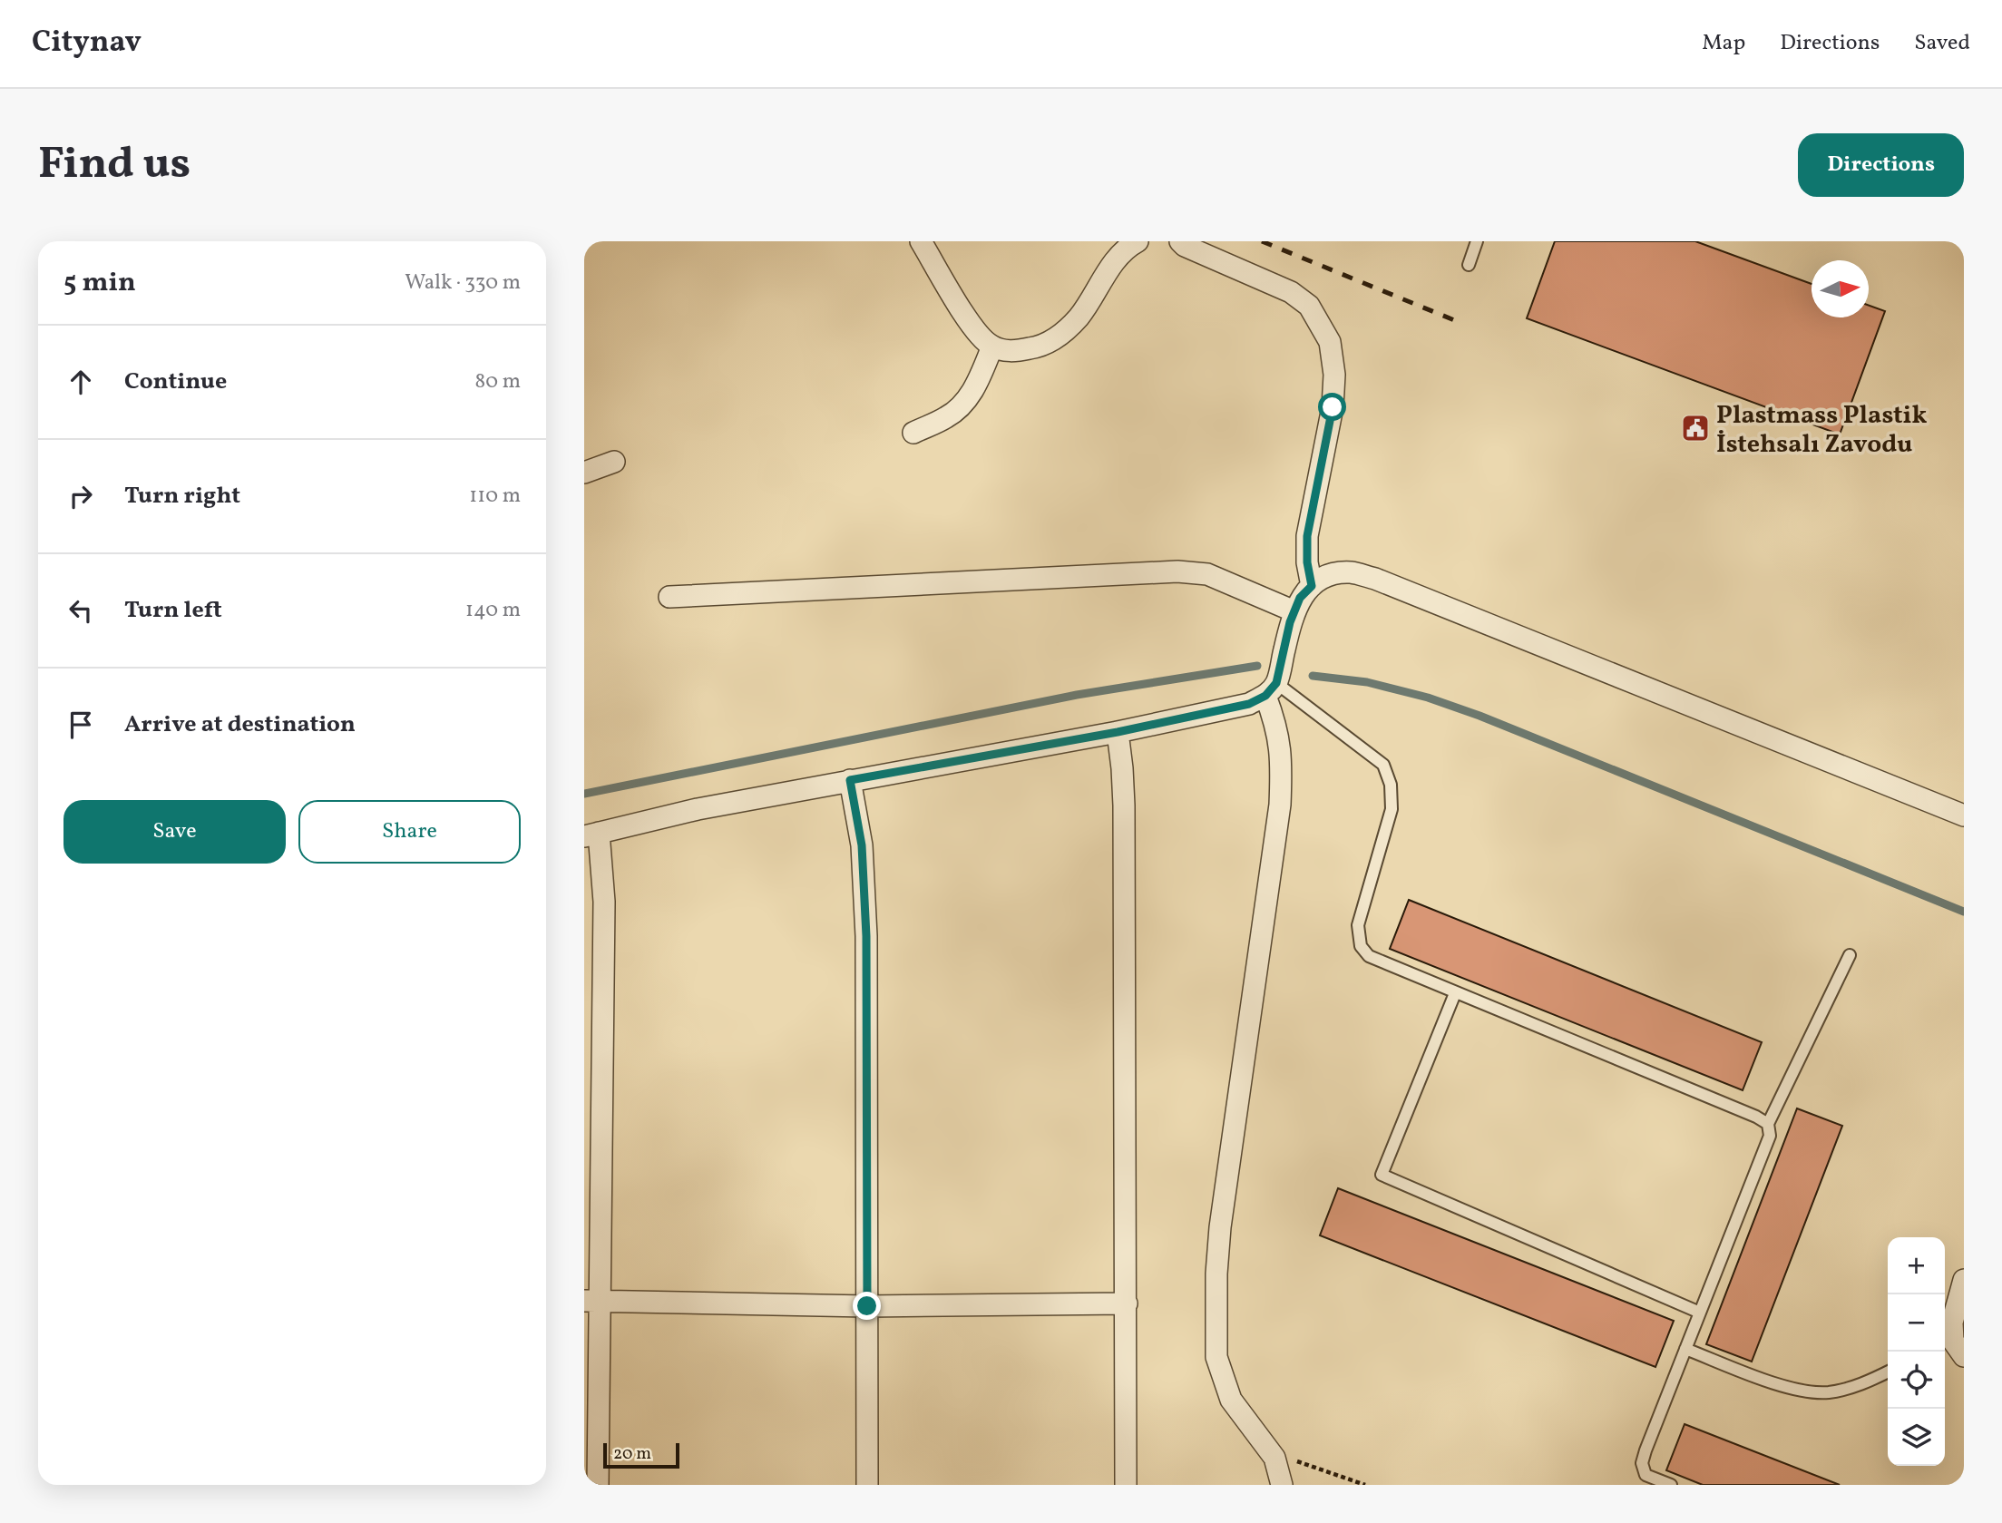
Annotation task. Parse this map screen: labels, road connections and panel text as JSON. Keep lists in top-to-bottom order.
{
  "places": {
    "public building": ["Plastmass Plastik İstehsalı Zavodu"]
  },
  "scale_bar": "20 m",
  "north": "right",
  "page": {
    "header": "Citynav",
    "nav": ["Map", "Directions", "Saved"],
    "buttons": [
      "Directions",
      ["Save", "Share"]
    ],
    "title": "Find us",
    "heading": ["5 min", "Walk · 330 m"],
    "list": [
      ["Continue", "80 m"],
      ["Turn right", "110 m"],
      ["Turn left", "140 m"],
      "Arrive at destination"
    ],
    "map_buttons": ["+", "−"],
    "scale": "20 m"
  }
}
